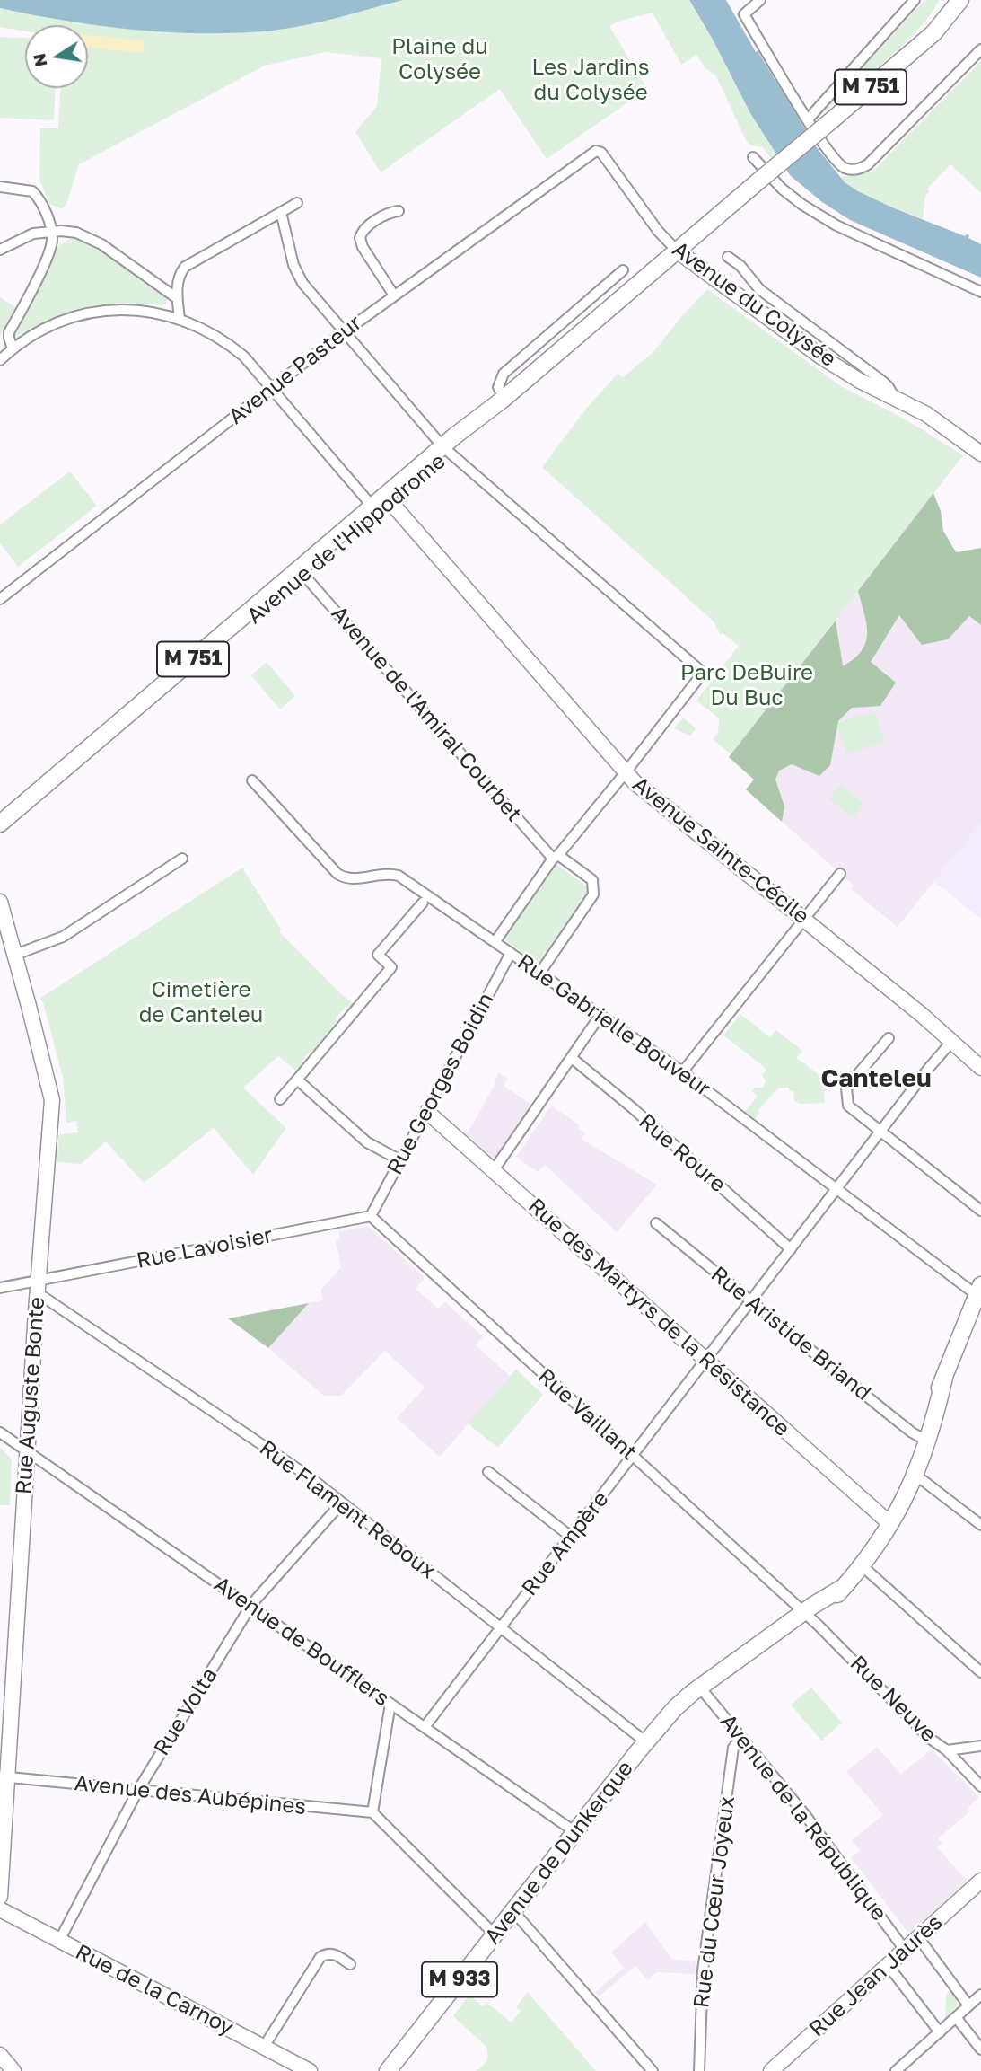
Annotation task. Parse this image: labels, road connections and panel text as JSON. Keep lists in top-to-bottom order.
{
  "streets": {
    "main road": [
      "M 751",
      "Avenue de l'Hippodrome",
      "Avenue de Dunkerque",
      "M 933"
    ],
    "street": [
      "Avenue du Colysée",
      "Avenue Pasteur",
      "Avenue de l'Amiral Courbet",
      "Avenue Sainte-Cécile",
      "Rue Gabrielle Bouveur",
      "Rue Georges Boidin",
      "Rue Roure",
      "Rue Lavoisier",
      "Rue des Martyrs de la Résistance",
      "Rue Aristide Briand",
      "Rue Auguste Bonte",
      "Rue Vaillant",
      "Rue Flament Reboux",
      "Rue Ampère",
      "Avenue de Boufflers",
      "Rue Neuve",
      "Rue Volta",
      "Avenue des Aubépines",
      "Avenue de la République",
      "Rue du Cœur Joyeux",
      "Rue Jean Jaurès",
      "Rue de la Carnoy"
    ]
  },
  "crossings": [
    ["M 751", "Avenue de l'Hippodrome"],
    ["Avenue du Colysée", "Avenue Pasteur"],
    ["Avenue du Colysée", "Avenue de l'Hippodrome"],
    ["Avenue de l'Hippodrome", "Avenue de l'Amiral Courbet"],
    ["Avenue de l'Hippodrome", "Avenue Sainte-Cécile"],
    ["Avenue de l'Amiral Courbet", "Rue Gabrielle Bouveur"],
    ["Avenue Sainte-Cécile", "Rue Ampère"],
    ["Rue Gabrielle Bouveur", "Rue Georges Boidin"],
    ["Rue Gabrielle Bouveur", "Rue Ampère"],
    ["Rue Gabrielle Bouveur", "Avenue de Dunkerque"],
    ["Rue Georges Boidin", "Rue Lavoisier"],
    ["Rue Georges Boidin", "Rue des Martyrs de la Résistance"],
    ["Rue Georges Boidin", "Rue Vaillant"],
    ["Rue Roure", "Rue Ampère"],
    ["Rue Lavoisier", "Rue Auguste Bonte"],
    ["Rue Lavoisier", "Rue Vaillant"],
    ["Rue Lavoisier", "Rue Flament Reboux"],
    ["Rue des Martyrs de la Résistance", "Rue Ampère"],
    ["Rue des Martyrs de la Résistance", "Avenue de Dunkerque"],
    ["Rue Aristide Briand", "Rue Ampère"],
    ["Rue Aristide Briand", "Avenue de Dunkerque"],
    ["Rue Auguste Bonte", "Rue Flament Reboux"],
    ["Rue Auguste Bonte", "Avenue de Boufflers"],
    ["Rue Auguste Bonte", "Avenue des Aubépines"],
    ["Rue Vaillant", "Rue Ampère"],
    ["Rue Vaillant", "Rue Neuve"],
    ["Rue Vaillant", "Avenue de Dunkerque"],
    ["Rue Flament Reboux", "Rue Ampère"],
    ["Rue Flament Reboux", "Rue Volta"],
    ["Rue Flament Reboux", "Avenue de Dunkerque"],
    ["Rue Ampère", "Avenue de Boufflers"],
    ["Avenue de Boufflers", "Rue Volta"],
    ["Avenue de Boufflers", "Avenue de Dunkerque"],
    ["Rue Neuve", "Avenue de Dunkerque"],
    ["Rue Volta", "Avenue des Aubépines"],
    ["Rue Volta", "Rue de la Carnoy"],
    ["Avenue de la République", "Avenue de Dunkerque"],
    ["Avenue de la République", "Rue du Cœur Joyeux"],
    ["Avenue de la République", "Rue Jean Jaurès"]
  ],
  "districts": ["Canteleu"],
  "parks": [
    "Plaine du Colysée",
    "Les Jardins du Colysée",
    "Parc DeBuire Du Buc",
    "Cimetière de Canteleu"
  ],
  "north": "left"
}
